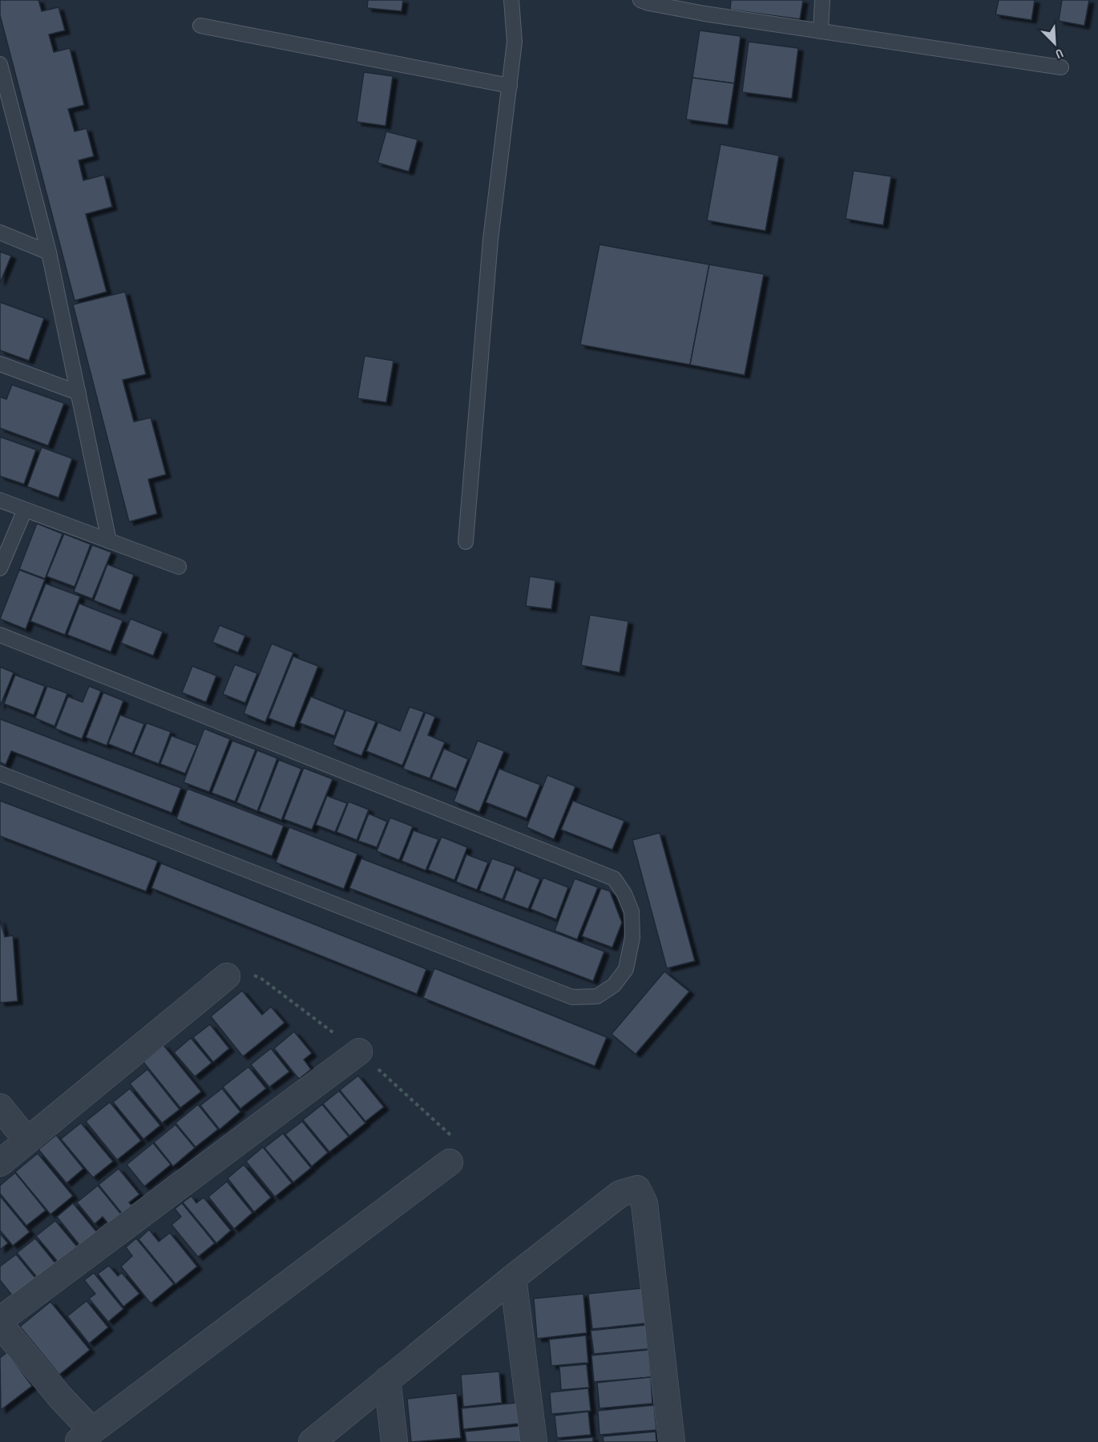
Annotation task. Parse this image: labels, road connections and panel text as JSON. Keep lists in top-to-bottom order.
{
  "north": "bottom right"
}
